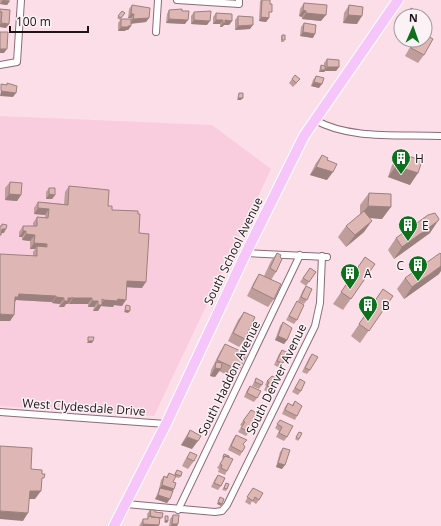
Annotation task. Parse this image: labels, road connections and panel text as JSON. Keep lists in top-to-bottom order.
{
  "streets": {
    "main road": ["South School Avenue"],
    "street": ["South Haddon Avenue", "South Denver Avenue", "West Clydesdale Drive"]
  },
  "crossings": [
    ["South School Avenue", "West Clydesdale Drive"],
    ["South Haddon Avenue", "South Denver Avenue"]
  ],
  "places": {
    "building": [
      "H",
      "E",
      "C",
      "A",
      "B"
    ]
  },
  "scale_bar": "100 m",
  "north": "top"
}
